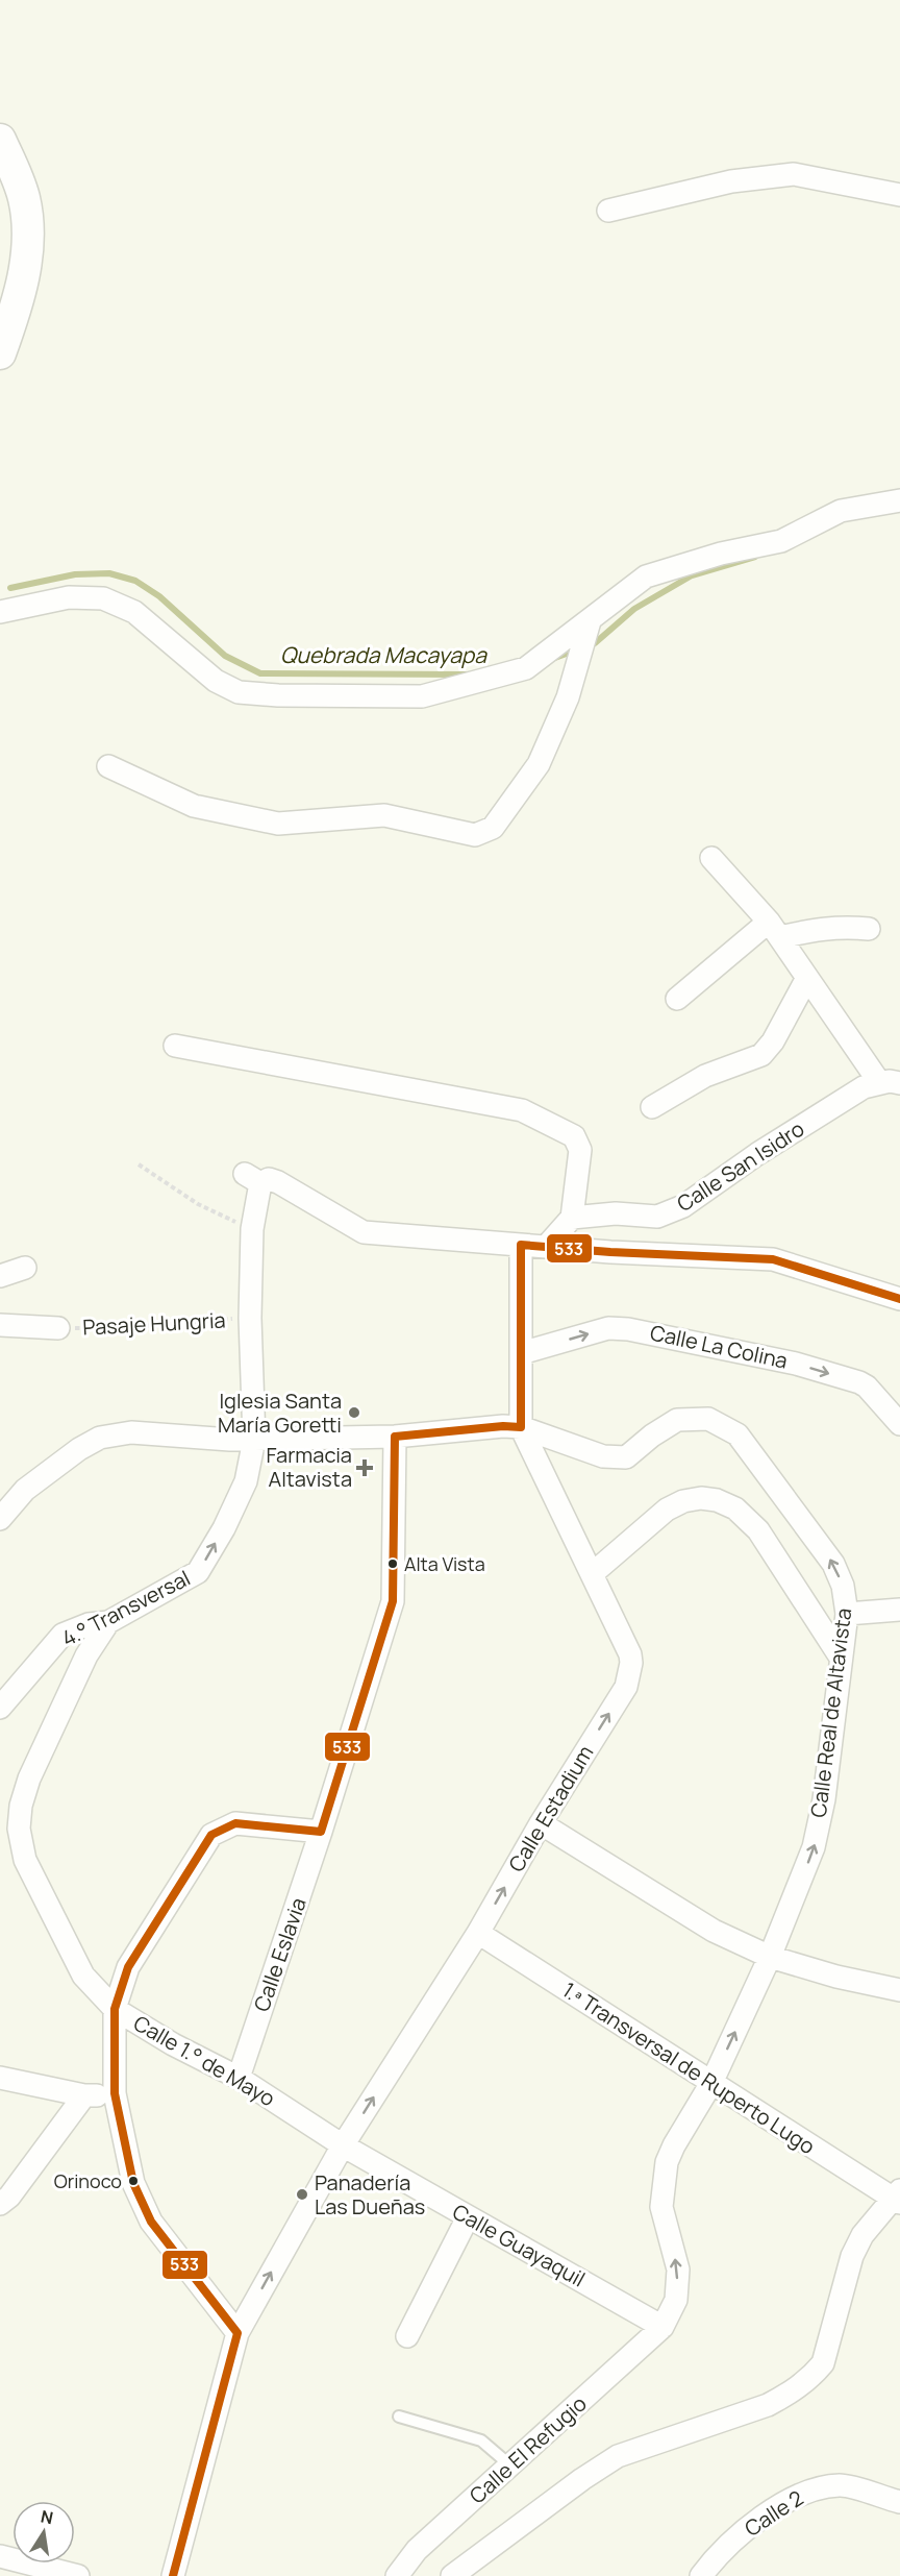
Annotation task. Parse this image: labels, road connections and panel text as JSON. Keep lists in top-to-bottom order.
{
  "streets": {
    "street": [
      "Calle San Isidro",
      "Calle La Colina",
      "4.° Transversal",
      "Calle Real de Altavista",
      "Calle Estadium",
      "Calle Eslavia",
      "Calle 1.° de Mayo",
      "1.ª Transversal de Ruperto Lugo",
      "Calle Guayaquil",
      "Calle El Refugio",
      "Calle 2"
    ],
    "path": ["Pasaje Hungria"]
  },
  "crossings": [
    ["Pasaje Hungria", "4.° Transversal"],
    ["Calle La Colina", "Calle Estadium"],
    ["4.° Transversal", "Calle Real de Altavista"],
    ["4.° Transversal", "Calle Estadium"],
    ["4.° Transversal", "Calle 1.° de Mayo"],
    ["Calle Real de Altavista", "Calle Estadium"],
    ["Calle Real de Altavista", "Calle Eslavia"],
    ["Calle Real de Altavista", "1.ª Transversal de Ruperto Lugo"],
    ["Calle Real de Altavista", "Calle Guayaquil"],
    ["Calle Real de Altavista", "Calle El Refugio"],
    ["Calle Estadium", "Calle 1.° de Mayo"],
    ["Calle Estadium", "1.ª Transversal de Ruperto Lugo"],
    ["Calle Estadium", "Calle Guayaquil"],
    ["Calle Eslavia", "Calle 1.° de Mayo"],
    ["Calle 1.° de Mayo", "Calle Guayaquil"],
    ["Calle Guayaquil", "Calle El Refugio"]
  ],
  "one_way": ["Calle Estadium"],
  "water": ["Quebrada Macayapa"],
  "places": {
    "other": [
      "Iglesia Santa María Goretti",
      "Alta Vista",
      "Orinoco",
      "Panadería Las Dueñas"
    ],
    "health": ["Farmacia Altavista"]
  },
  "lines": ["transit line 533"],
  "north": "top"
}
